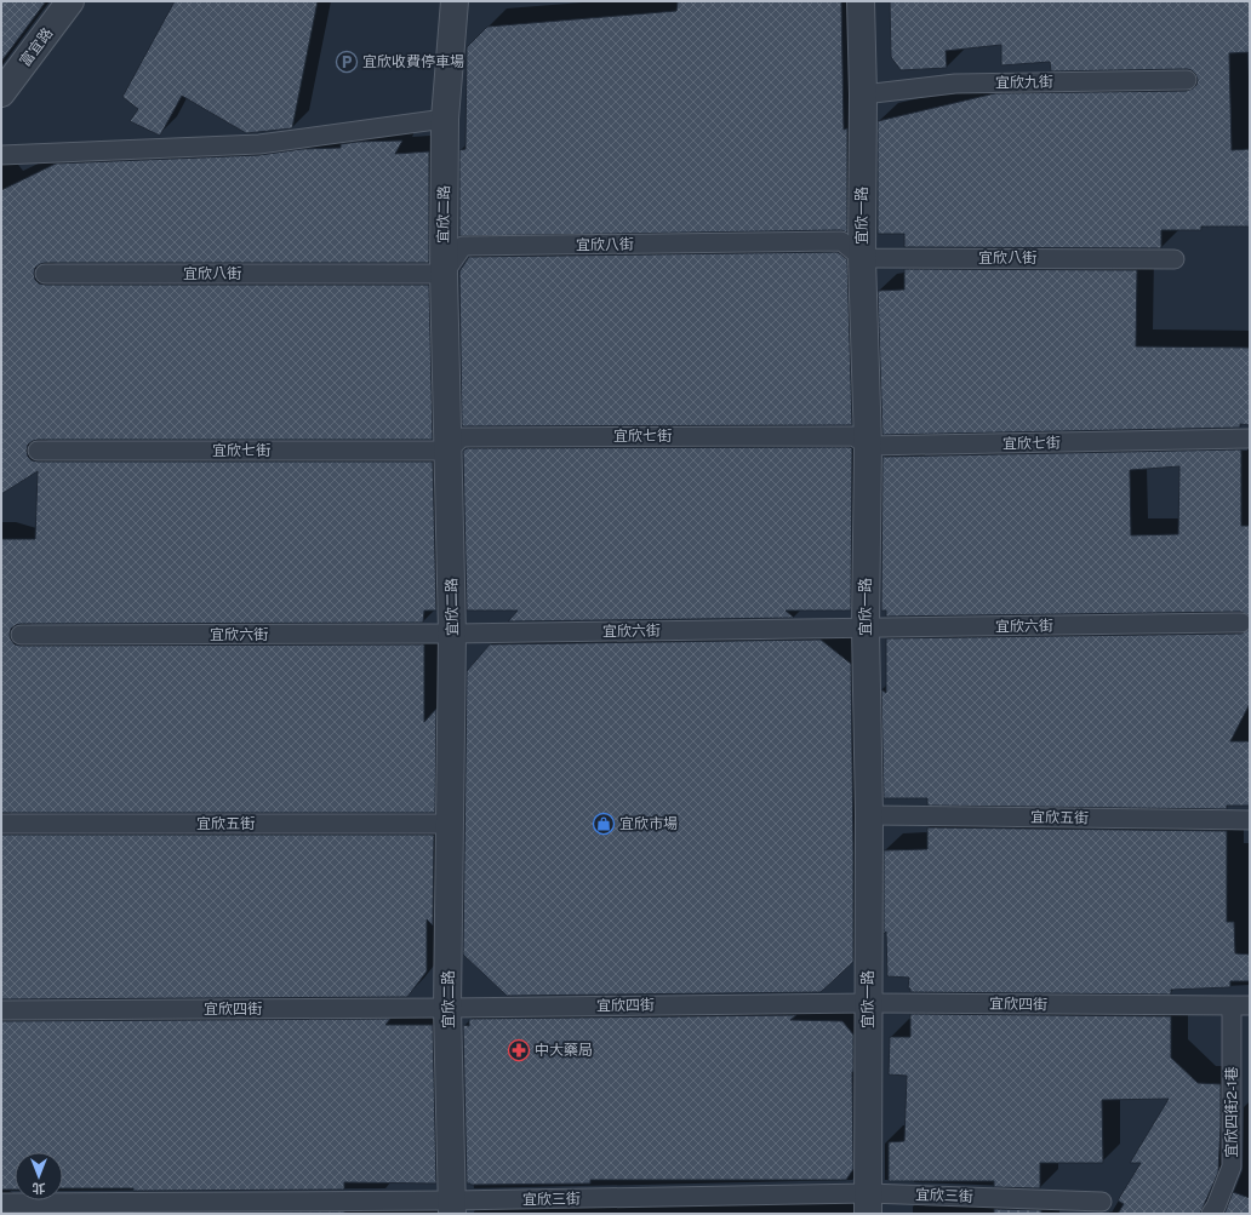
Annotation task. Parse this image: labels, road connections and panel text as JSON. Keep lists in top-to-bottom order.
{
  "streets": {
    "street": ["富宜路", "宜欣二路", "宜欣一路"],
    "lane": [
      "宜欣九街",
      "宜欣八街",
      "宜欣七街",
      "宜欣六街",
      "宜欣五街",
      "宜欣四街",
      "宜欣四街2-1巷",
      "宜欣三街"
    ]
  },
  "crossings": [
    ["宜欣九街", "宜欣一路"],
    ["宜欣二路", "宜欣八街"],
    ["宜欣二路", "宜欣七街"],
    ["宜欣二路", "宜欣六街"],
    ["宜欣二路", "宜欣五街"],
    ["宜欣二路", "宜欣四街"],
    ["宜欣二路", "宜欣三街"],
    ["宜欣一路", "宜欣八街"],
    ["宜欣一路", "宜欣七街"],
    ["宜欣一路", "宜欣六街"],
    ["宜欣一路", "宜欣五街"],
    ["宜欣一路", "宜欣四街"],
    ["宜欣一路", "宜欣三街"],
    ["宜欣四街", "宜欣四街2-1巷"]
  ],
  "places": {
    "parking": ["宜欣收費停車場"],
    "shop": ["宜欣市場"],
    "pharmacy": ["中大藥局"]
  },
  "north": "bottom"
}
